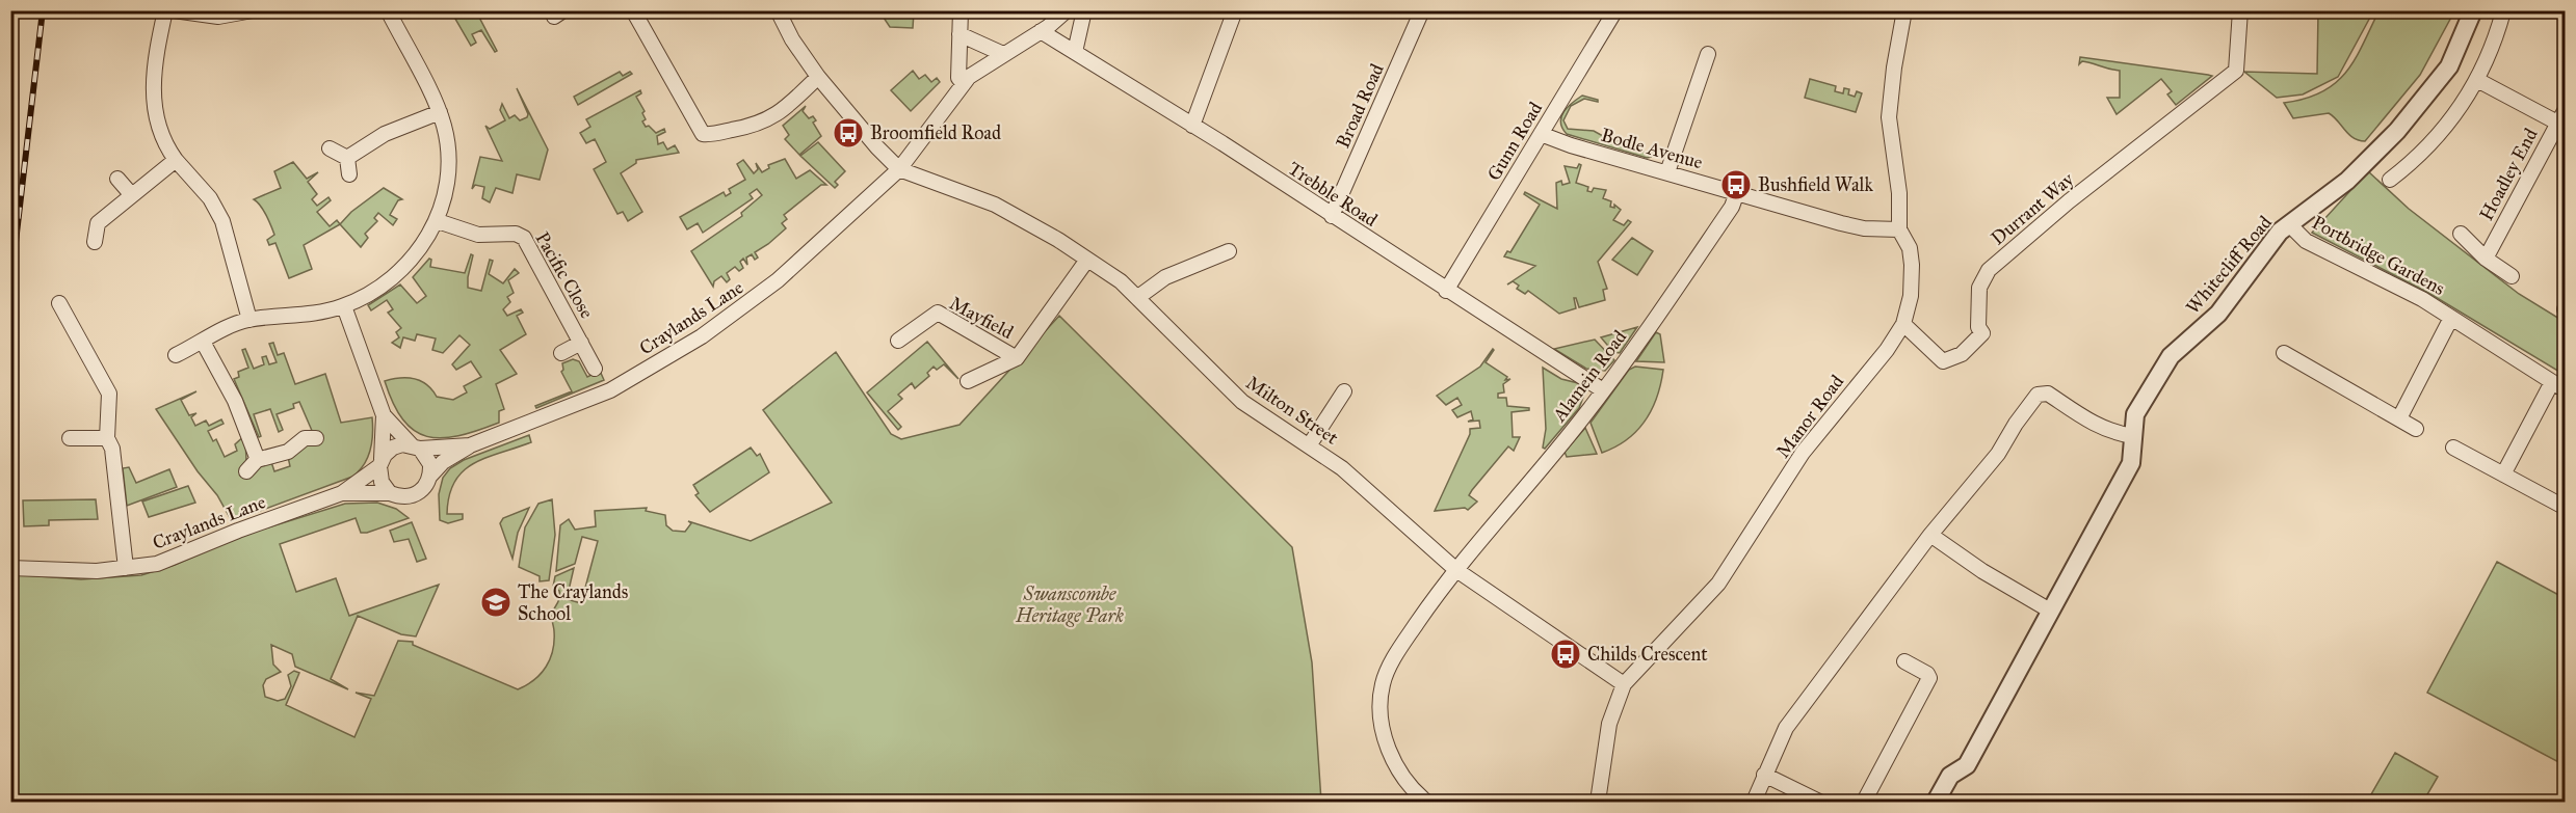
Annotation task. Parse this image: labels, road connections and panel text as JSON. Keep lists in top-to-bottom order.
{
  "streets": {
    "street": [
      "Broad Road",
      "Gunn Road",
      "Bodle Avenue",
      "Hoadley End",
      "Trebble Road",
      "Durrant Way",
      "Portbridge Gardens",
      "Whitecliff Road",
      "Pacific Close",
      "Craylands Lane",
      "Mayfield",
      "Alamein Road",
      "Milton Street",
      "Manor Road"
    ]
  },
  "crossings": [
    ["Broad Road", "Trebble Road"],
    ["Gunn Road", "Bodle Avenue"],
    ["Gunn Road", "Trebble Road"],
    ["Bodle Avenue", "Alamein Road"],
    ["Bodle Avenue", "Manor Road"],
    ["Trebble Road", "Craylands Lane"],
    ["Trebble Road", "Alamein Road"],
    ["Durrant Way", "Manor Road"],
    ["Portbridge Gardens", "Whitecliff Road"],
    ["Craylands Lane", "Milton Street"],
    ["Alamein Road", "Milton Street"],
    ["Milton Street", "Manor Road"]
  ],
  "parks": ["Swanscombe Heritage Park"],
  "places": {
    "bus stop": ["Broomfield Road", "Bushfield Walk", "Childs Crescent"],
    "school or university": ["The Craylands School"]
  }
}
